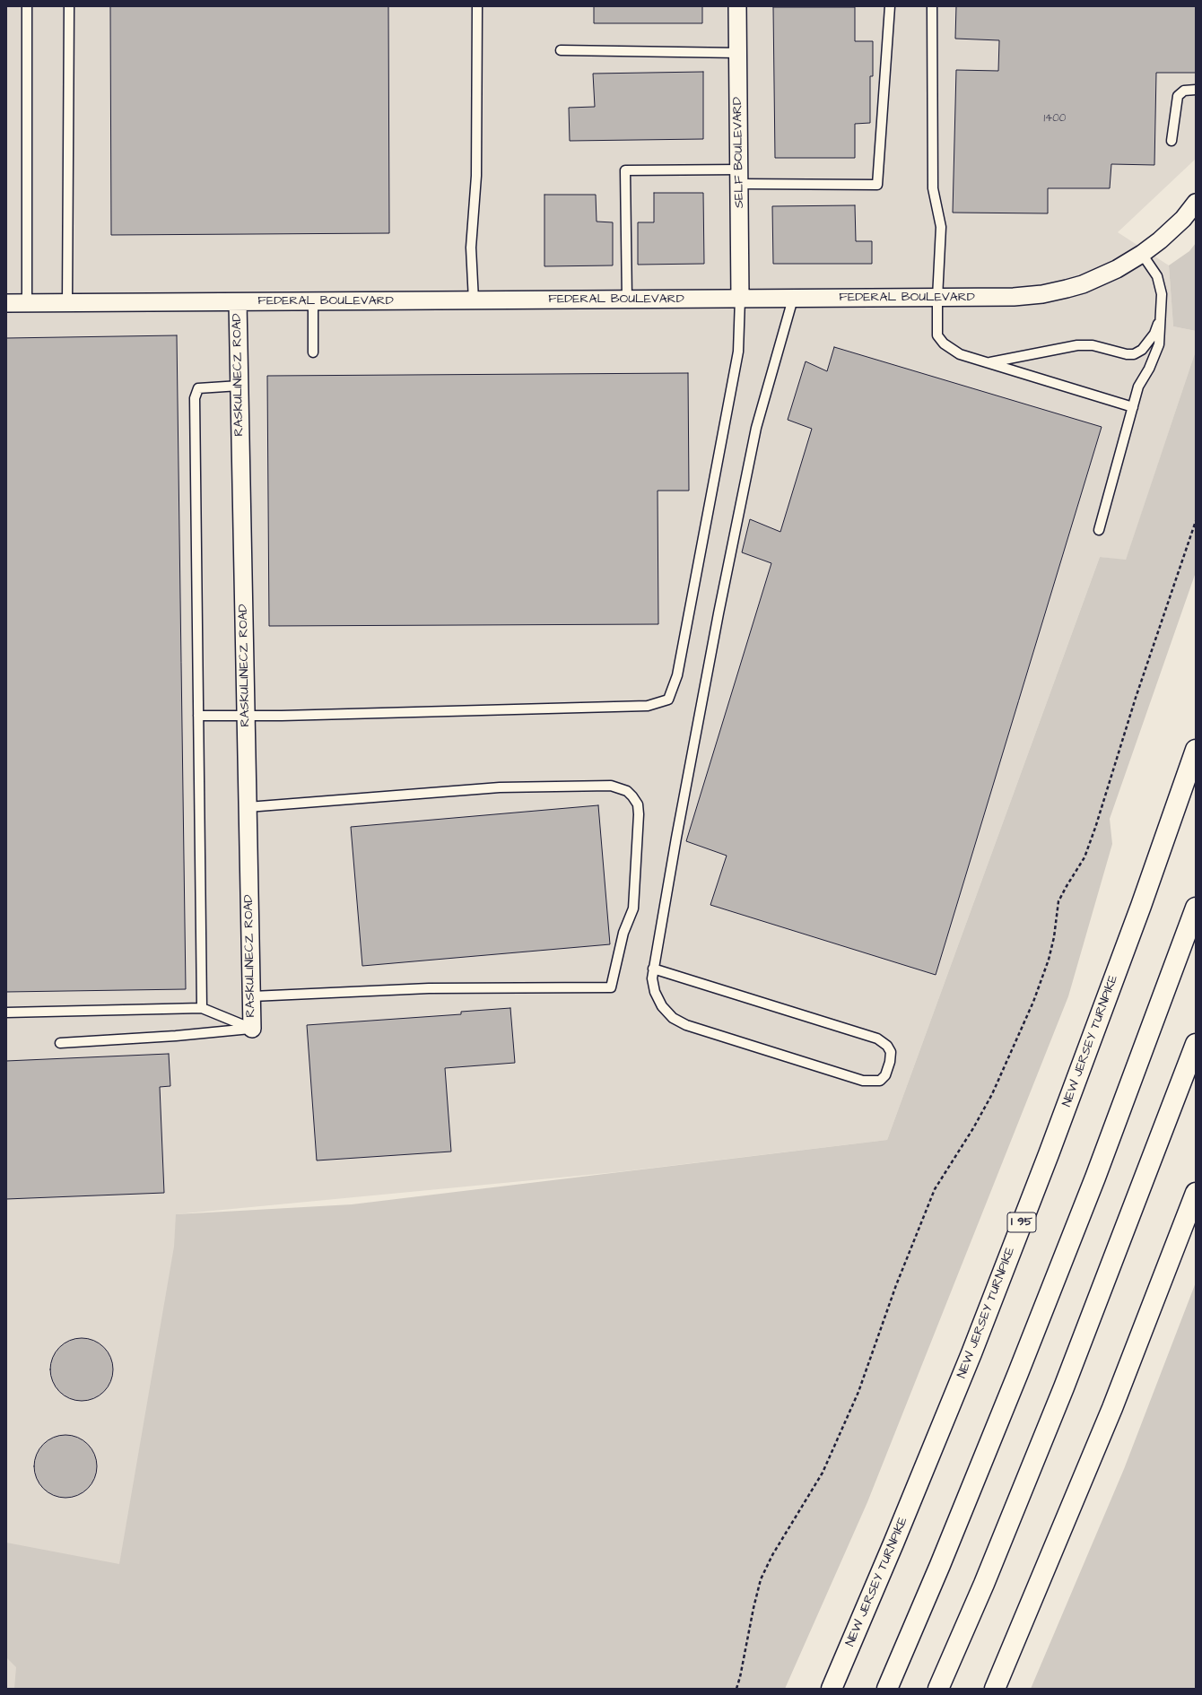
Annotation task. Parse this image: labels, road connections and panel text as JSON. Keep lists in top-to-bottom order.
{
  "streets": {
    "highway": ["NEW JERSEY TURNPIKE", "I 95"],
    "street": ["SELF BOULEVARD", "FEDERAL BOULEVARD", "RASKULINECZ ROAD"]
  },
  "crossings": [
    ["SELF BOULEVARD", "FEDERAL BOULEVARD"],
    ["FEDERAL BOULEVARD", "RASKULINECZ ROAD"]
  ],
  "house_numbers": ["1400"]
}
